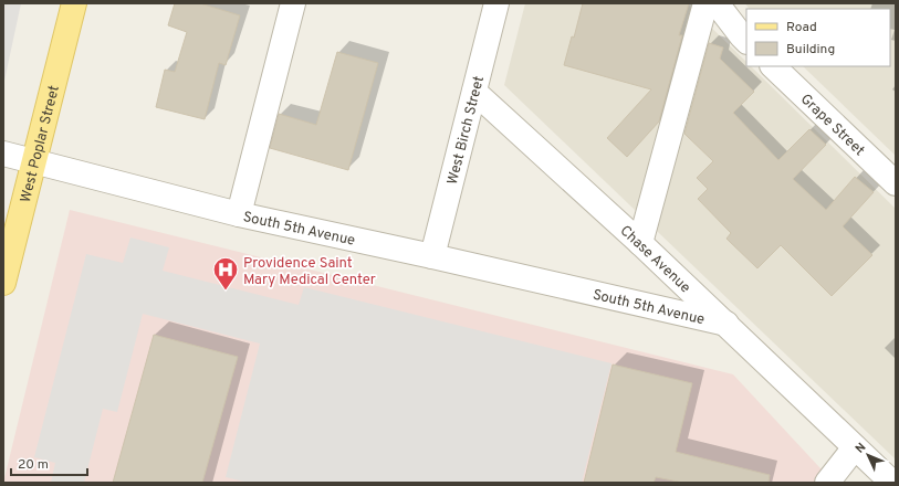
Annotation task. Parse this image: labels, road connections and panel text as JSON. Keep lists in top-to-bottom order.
{
  "streets": {
    "main road": ["West Poplar Street"],
    "street": [
      "Grape Street",
      "West Birch Street",
      "South 5th Avenue",
      "Chase Avenue"
    ]
  },
  "crossings": [
    ["West Birch Street", "South 5th Avenue"],
    ["West Birch Street", "Chase Avenue"],
    ["West Poplar Street", "South 5th Avenue"],
    ["South 5th Avenue", "Chase Avenue"]
  ],
  "places": {
    "hospital": ["Providence Saint Mary Medical Center"]
  },
  "legend": ["Road", "Building"],
  "scale_bar": "20 m",
  "north": "top left"
}
